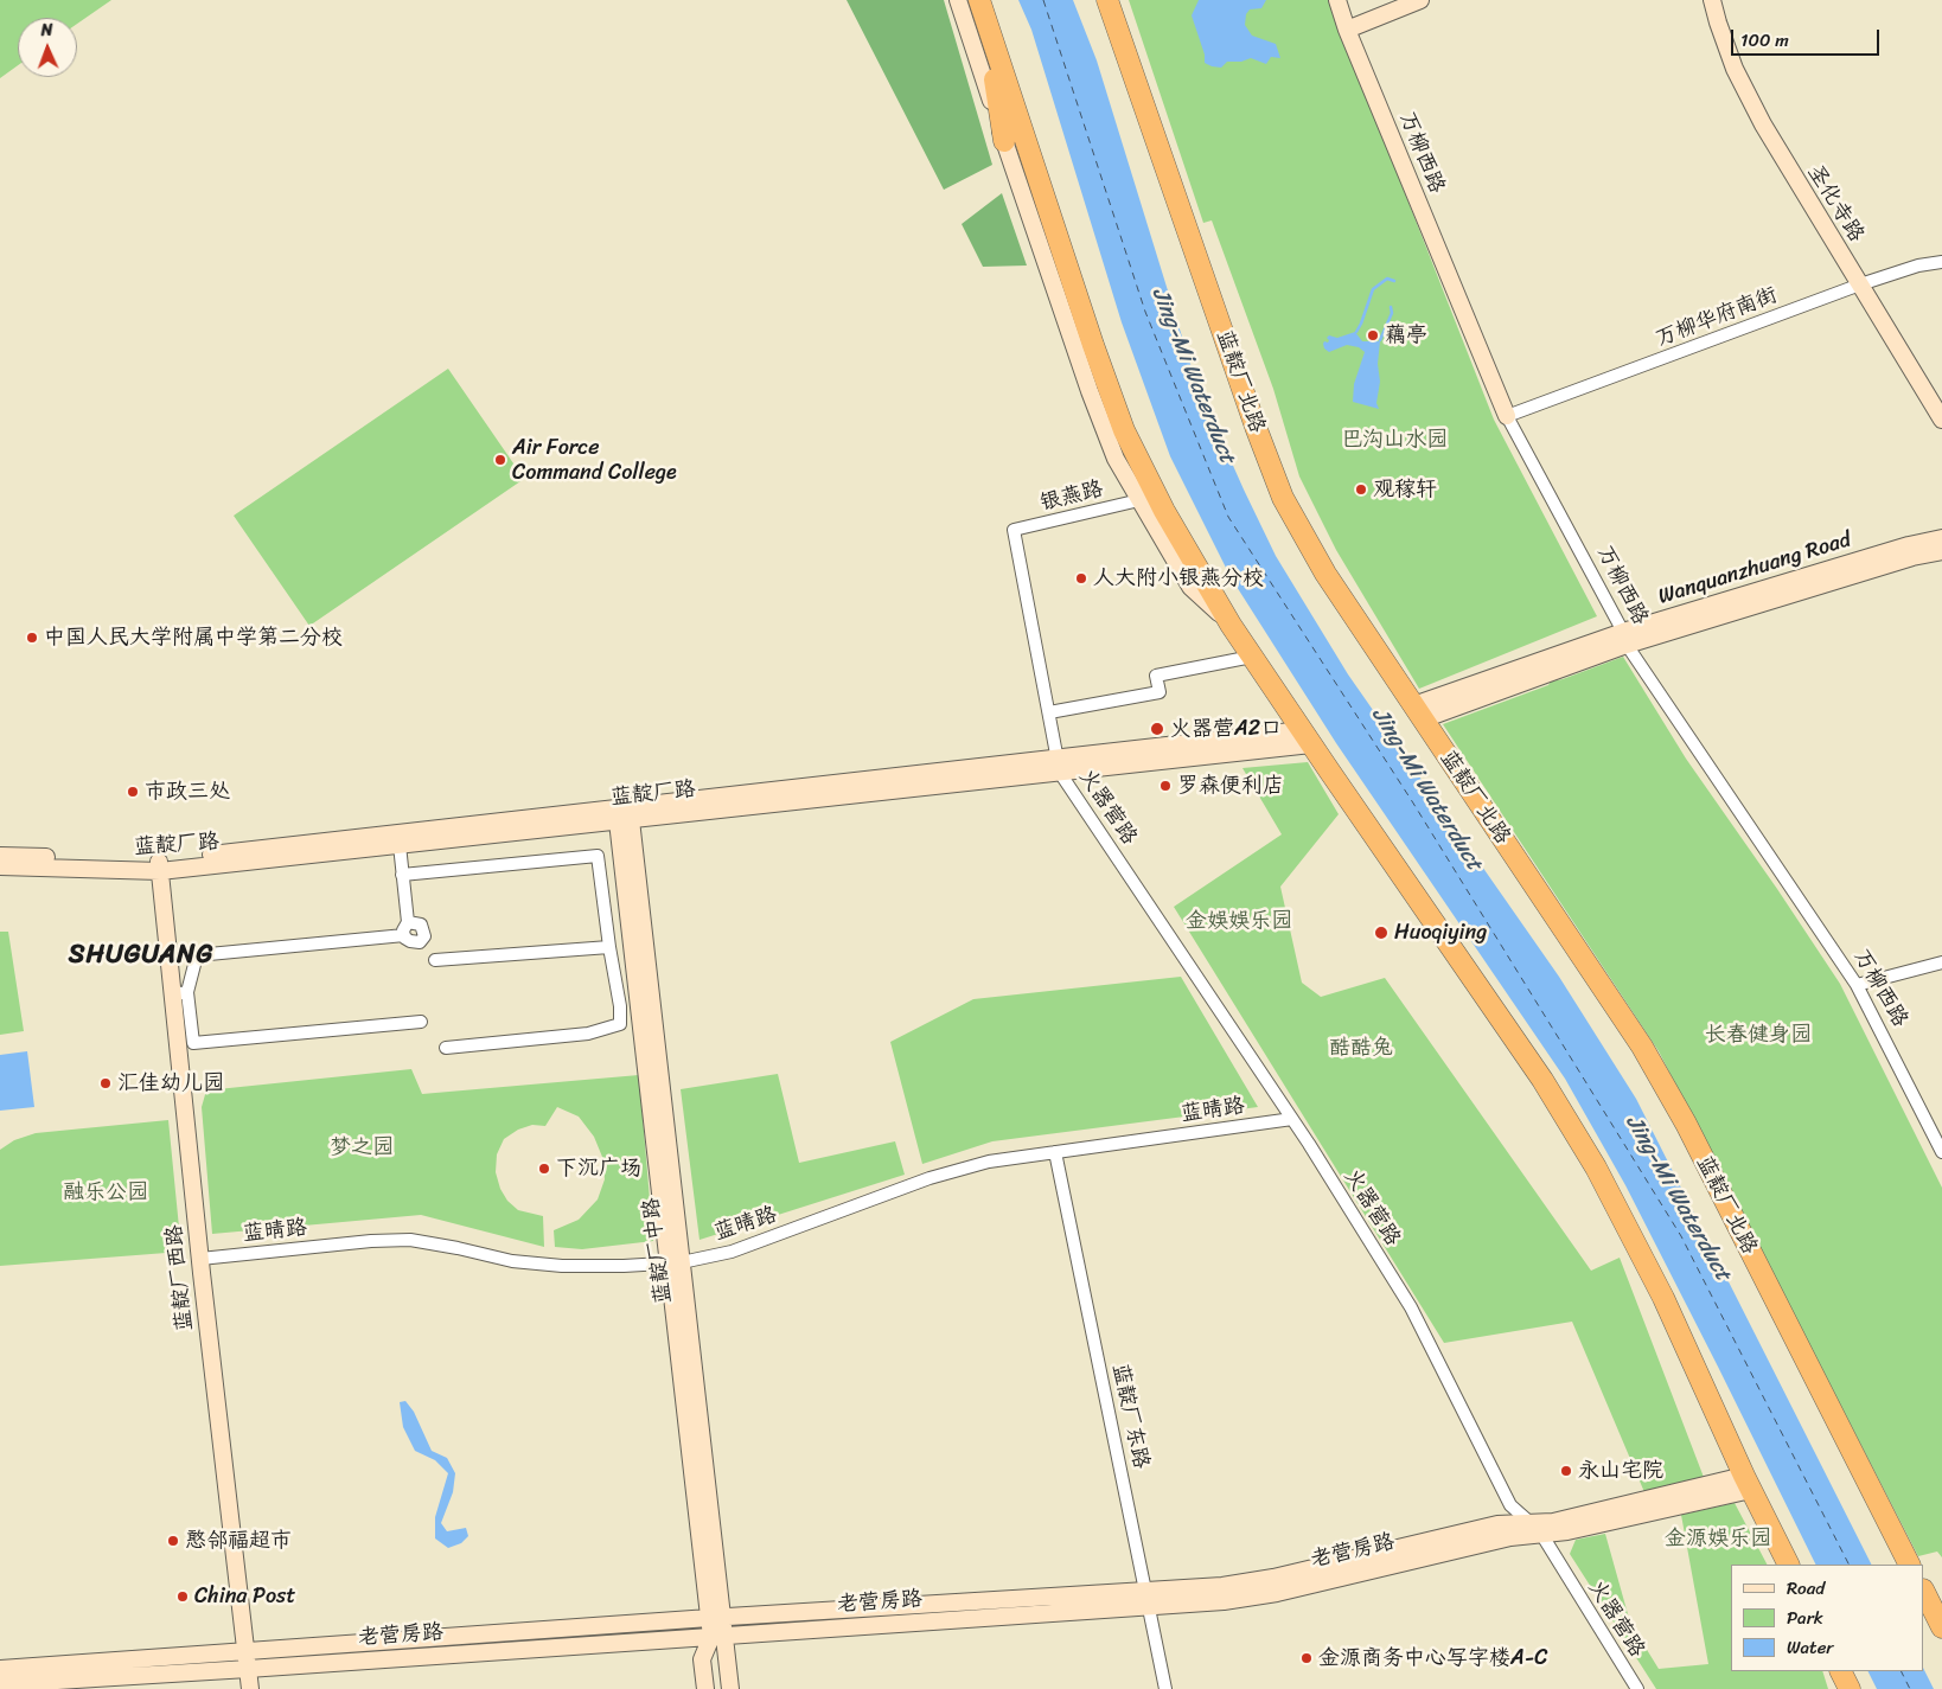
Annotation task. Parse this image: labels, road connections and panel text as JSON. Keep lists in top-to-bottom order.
{
  "streets": {
    "highway": ["蓝靛厂北路"],
    "street": [
      "万柳西路",
      "圣化寺路",
      "万柳华府南街",
      "银燕路",
      "Wanquanzhuang Road",
      "蓝靛厂路",
      "火器营路",
      "蓝晴路",
      "蓝靛厂中路",
      "蓝靛厂西路",
      "蓝靛厂东路",
      "老营房路"
    ]
  },
  "crossings": [
    ["万柳西路", "万柳华府南街"],
    ["万柳西路", "Wanquanzhuang Road"],
    ["圣化寺路", "万柳华府南街"],
    ["蓝靛厂北路", "Wanquanzhuang Road"],
    ["蓝靛厂路", "火器营路"],
    ["蓝靛厂路", "蓝靛厂中路"],
    ["蓝靛厂路", "蓝靛厂西路"],
    ["火器营路", "蓝晴路"],
    ["火器营路", "老营房路"],
    ["蓝晴路", "蓝靛厂中路"],
    ["蓝晴路", "蓝靛厂西路"],
    ["蓝晴路", "蓝靛厂东路"],
    ["蓝靛厂中路", "老营房路"],
    ["蓝靛厂西路", "老营房路"],
    ["蓝靛厂东路", "老营房路"]
  ],
  "districts": ["SHUGUANG"],
  "water": ["Jing-Mi Waterduct"],
  "parks": [
    "巴沟山水园",
    "金娱娱乐园",
    "长春健身园",
    "酷酷兔",
    "梦之园",
    "融乐公园",
    "金源娱乐园"
  ],
  "places": [
    "藕亭",
    "Air Force Command College",
    "观稼轩",
    "人大附小银燕分校",
    "中国人民大学附属中学第二分校",
    "火器营A2口",
    "罗森便利店",
    "市政三处",
    "Huoqiying",
    "汇佳幼儿园",
    "下沉广场",
    "永山宅院",
    "憨邻福超市",
    "China Post",
    "金源商务中心写字楼A-C"
  ],
  "legend": ["Road", "Park", "Water"],
  "scale_bar": "100 m",
  "north": "top"
}
